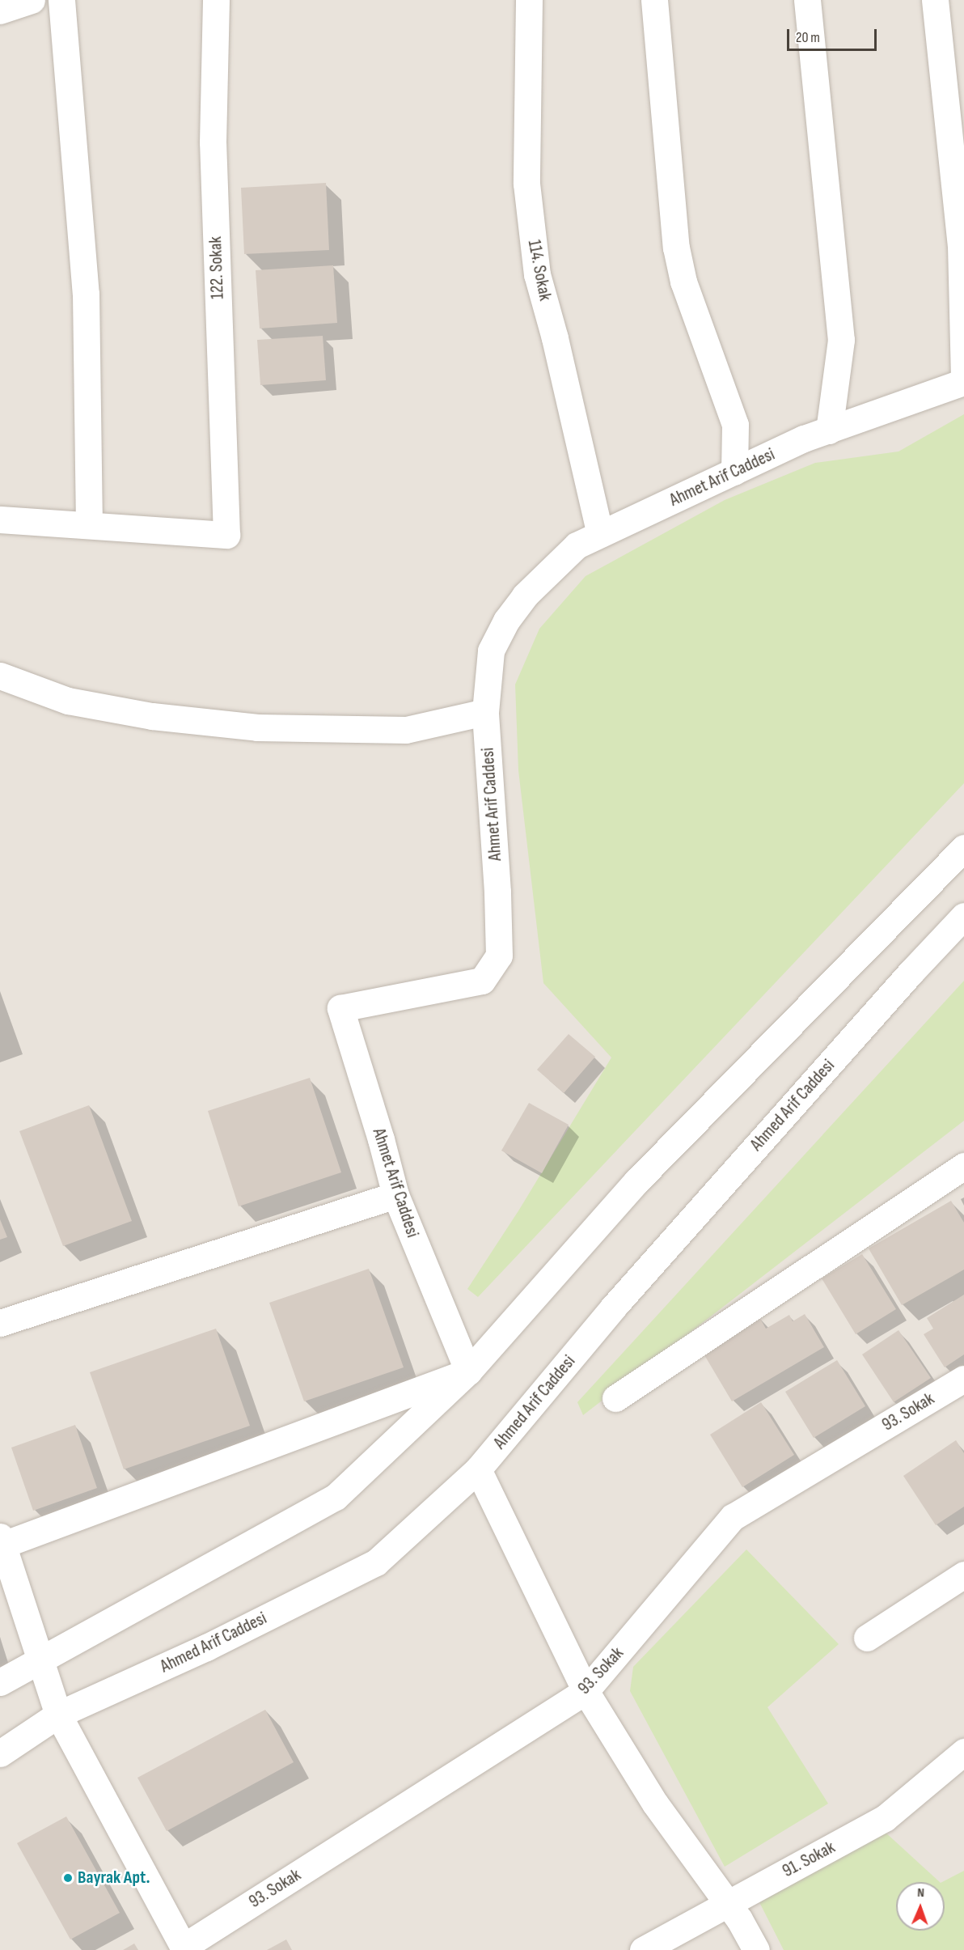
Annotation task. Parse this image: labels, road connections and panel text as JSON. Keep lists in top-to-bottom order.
{
  "streets": {
    "street": [
      "122. Sokak",
      "114. Sokak",
      "Ahmet Arif Caddesi",
      "Ahmed Arif Caddesi",
      "93. Sokak",
      "91. Sokak"
    ]
  },
  "crossings": [
    ["114. Sokak", "Ahmet Arif Caddesi"]
  ],
  "places": ["Bayrak Apt."],
  "scale_bar": "20 m",
  "north": "top"
}
